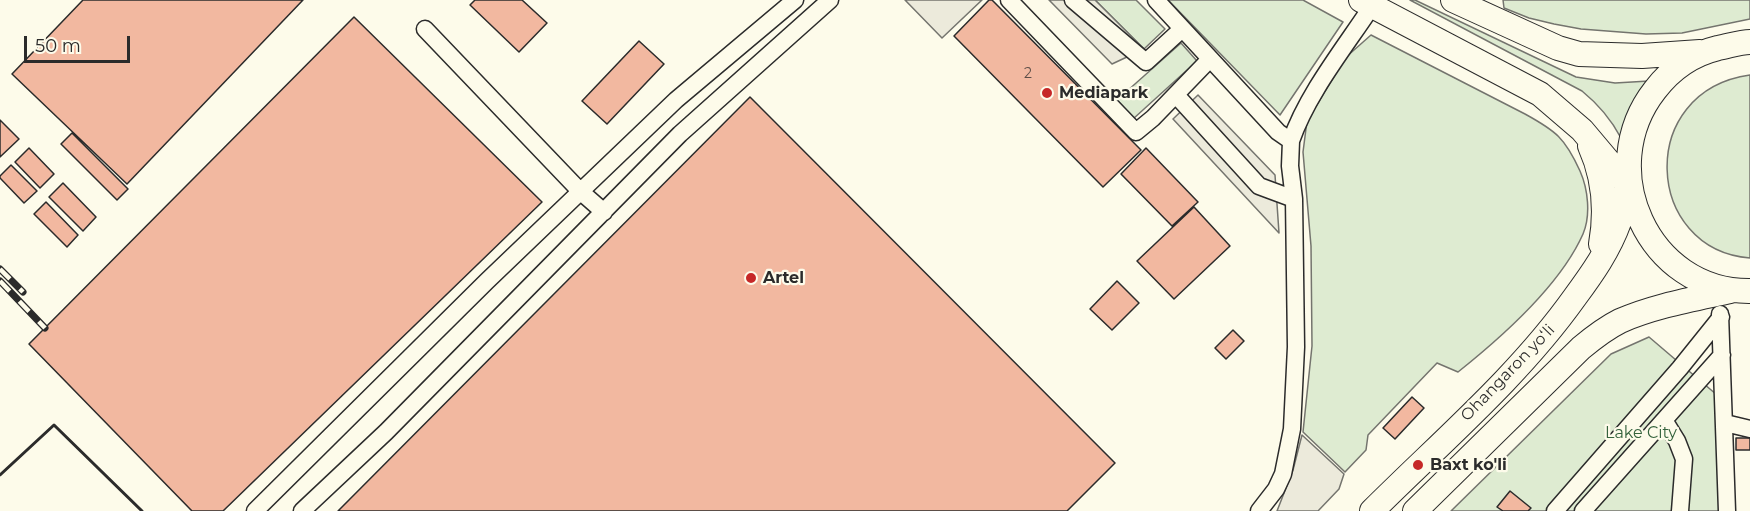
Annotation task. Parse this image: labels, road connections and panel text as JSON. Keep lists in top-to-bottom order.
{
  "streets": {
    "highway": ["Ohangaron yoʻli"]
  },
  "parks": ["Lake City"],
  "places": ["Mediapark", "Artel", "Baxt ko'li"],
  "house_numbers": ["2"],
  "scale_bar": "50 m"
}
